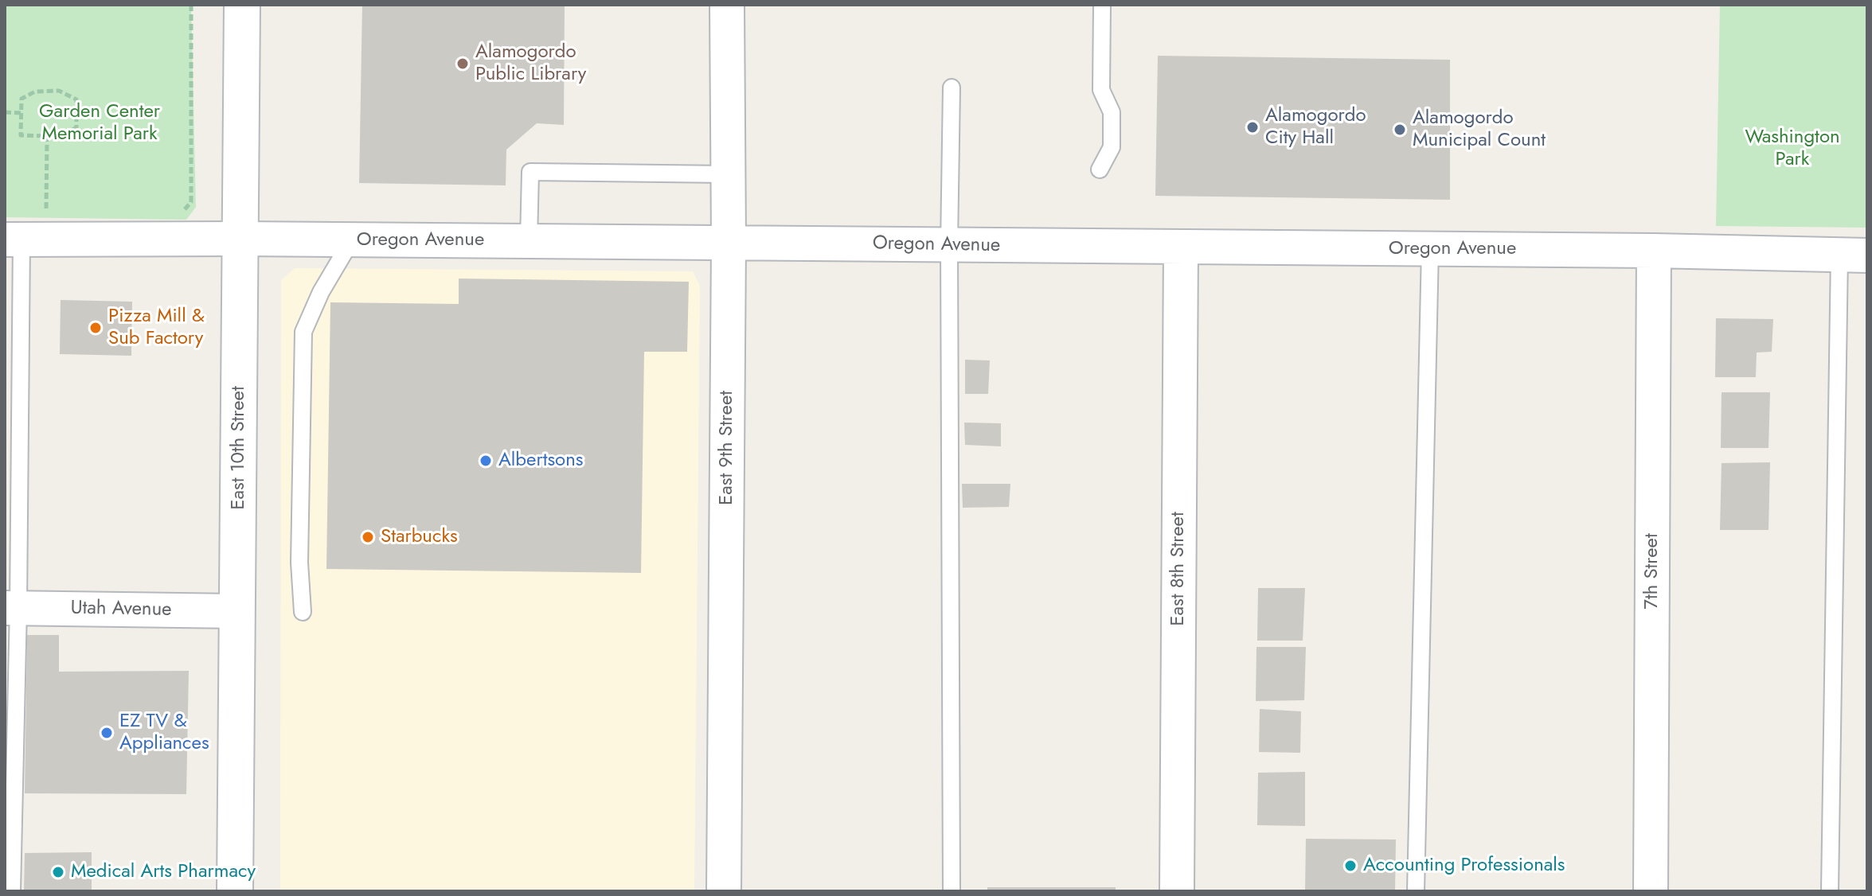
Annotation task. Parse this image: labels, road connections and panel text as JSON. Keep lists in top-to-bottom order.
{
  "streets": {
    "main road": ["East 10th Street"],
    "street": [
      "Oregon Avenue",
      "East 9th Street",
      "East 8th Street",
      "7th Street",
      "Utah Avenue"
    ]
  },
  "crossings": [
    ["Oregon Avenue", "East 10th Street"],
    ["Oregon Avenue", "East 9th Street"],
    ["Oregon Avenue", "East 8th Street"],
    ["Oregon Avenue", "7th Street"],
    ["East 10th Street", "Utah Avenue"]
  ],
  "parks": ["Garden Center Memorial Park", "Washington Park"],
  "places": [
    "Alamogordo Public Library",
    "Alamogordo City Hall",
    "Alamogordo Municipal Count",
    "Pizza Mill & Sub Factory",
    "Albertsons",
    "Starbucks",
    "EZ TV & Appliances",
    "Accounting Professionals",
    "Medical Arts Pharmacy"
  ]
}
